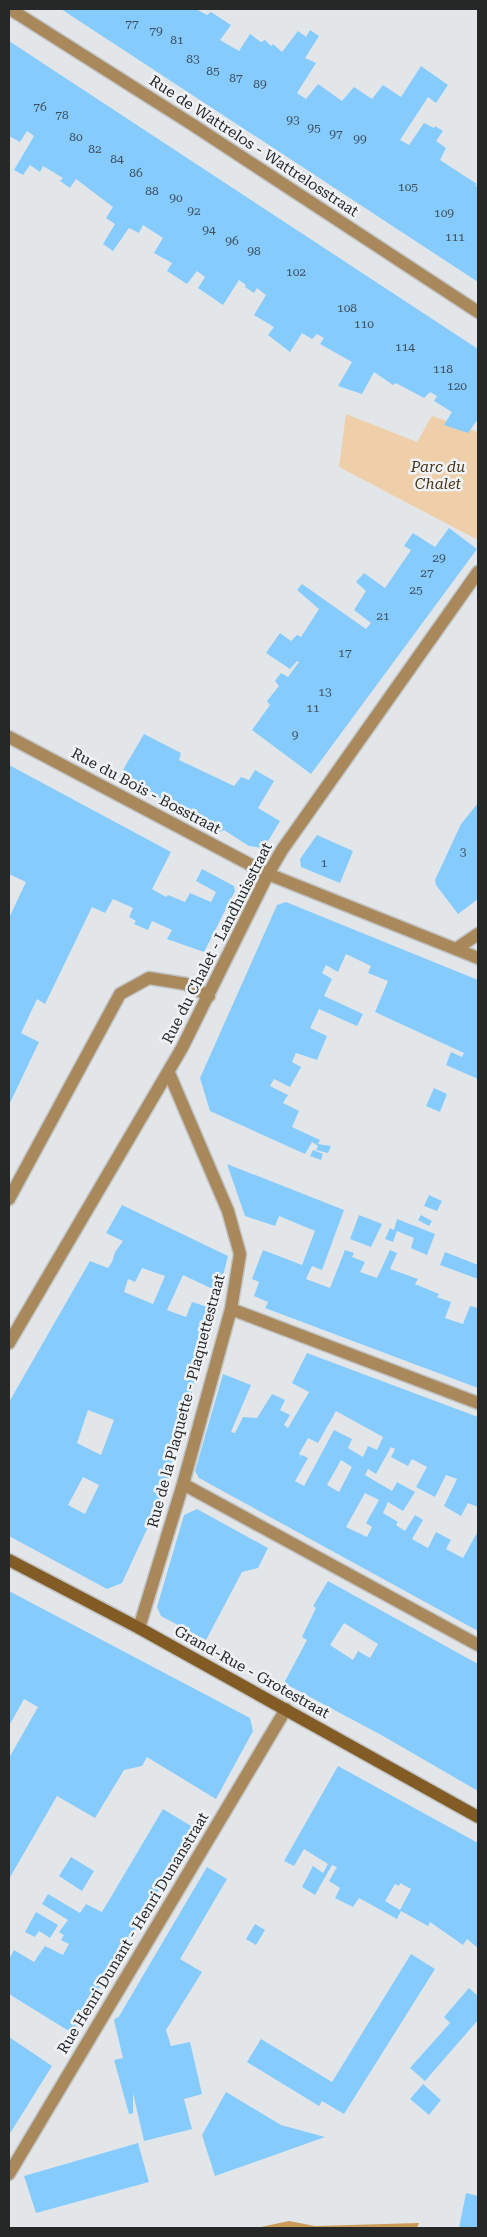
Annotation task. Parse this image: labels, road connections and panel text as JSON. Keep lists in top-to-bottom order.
{
  "streets": {
    "main road": ["Grand-Rue - Grotestraat"],
    "street": [
      "Rue de Wattrelos - Wattrelosstraat",
      "Rue du Bois - Bosstraat",
      "Rue du Chalet - Landhuisstraat",
      "Rue de la Plaquette - Plaquettestraat",
      "Rue Henri Dunant - Henri Dunanstraat"
    ]
  },
  "crossings": [
    ["Rue du Bois - Bosstraat", "Rue du Chalet - Landhuisstraat"],
    ["Rue du Chalet - Landhuisstraat", "Rue de la Plaquette - Plaquettestraat"],
    ["Rue de la Plaquette - Plaquettestraat", "Grand-Rue - Grotestraat"],
    ["Grand-Rue - Grotestraat", "Rue Henri Dunant - Henri Dunanstraat"]
  ],
  "parks": ["Parc du Chalet"],
  "house_numbers": [
    "77",
    "79",
    "81",
    "83",
    "85",
    "87",
    "89",
    "76",
    "78",
    "93",
    "95",
    "97",
    "80",
    "99",
    "82",
    "84",
    "86",
    "105",
    "88",
    "90",
    "92",
    "109",
    "94",
    "111",
    "96",
    "98",
    "102",
    "108",
    "110",
    "114",
    "118",
    "120",
    "29",
    "27",
    "25",
    "21",
    "17",
    "13",
    "11",
    "9",
    "3",
    "1"
  ]
}
